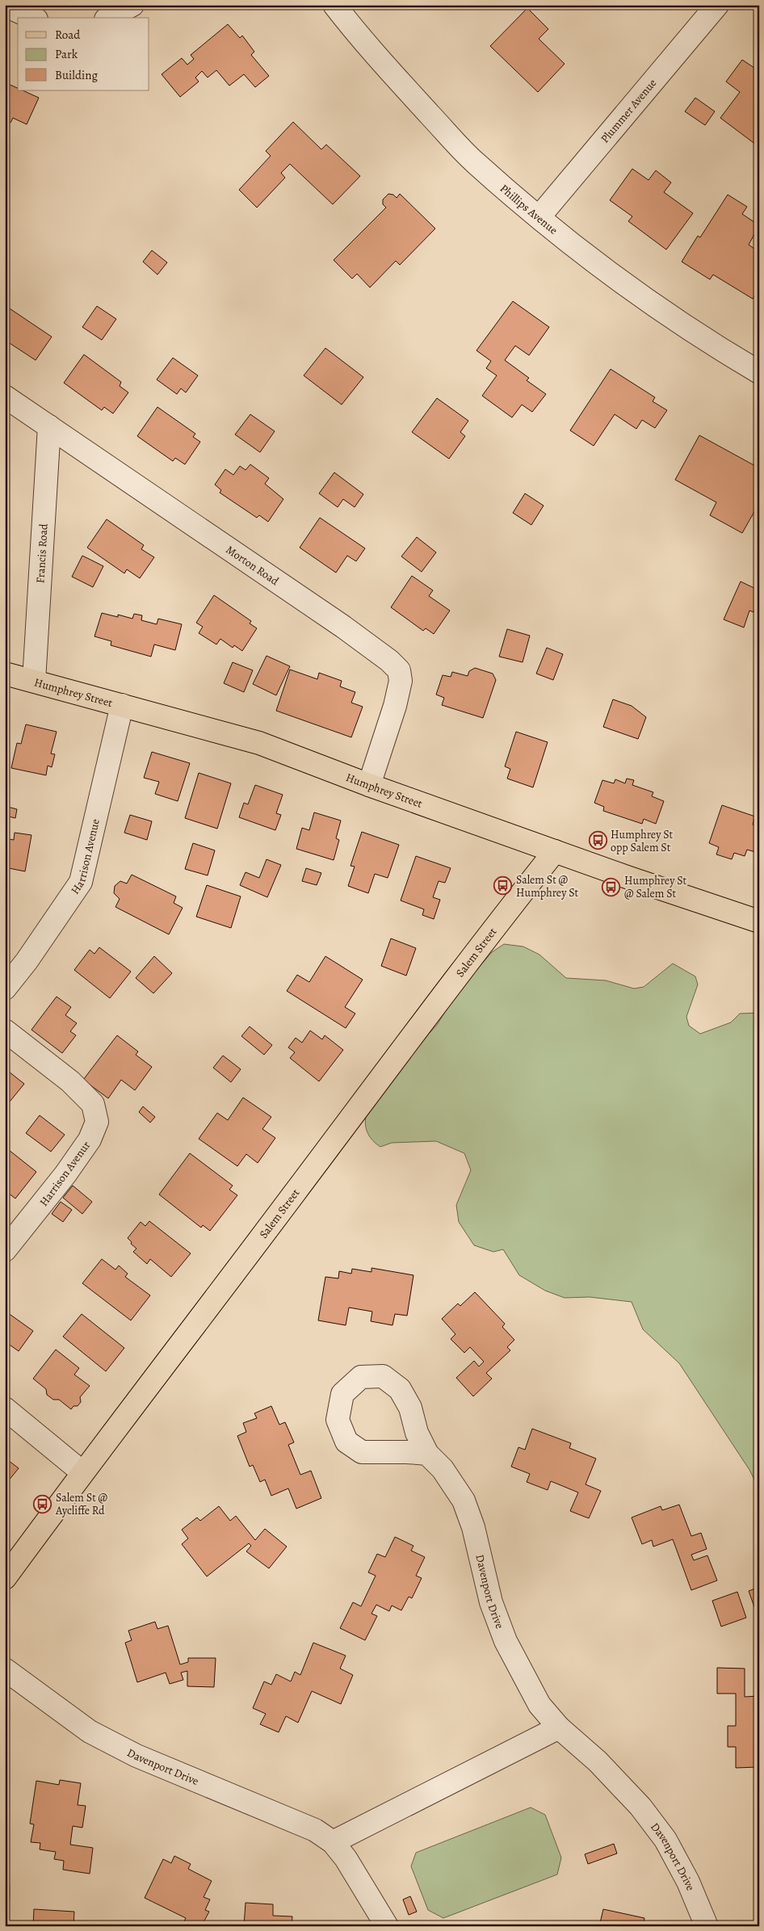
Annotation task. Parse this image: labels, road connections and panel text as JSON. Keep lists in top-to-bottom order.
{
  "streets": {
    "main road": ["Humphrey Street", "Salem Street"],
    "street": [
      "Plummer Avenue",
      "Phillips Avenue",
      "Francis Road",
      "Morton Road",
      "Harrison Avenue",
      "Harrison Avenur",
      "Davenport Drive"
    ]
  },
  "crossings": [
    ["Plummer Avenue", "Phillips Avenue"],
    ["Francis Road", "Morton Road"],
    ["Francis Road", "Humphrey Street"],
    ["Morton Road", "Humphrey Street"],
    ["Humphrey Street", "Harrison Avenue"],
    ["Humphrey Street", "Salem Street"]
  ],
  "places": {
    "bus stop": [
      "Humphrey St opp Salem St",
      "Salem St @ Humphrey St",
      "Humphrey St @ Salem St",
      "Salem St @ Aycliffe Rd"
    ]
  },
  "legend": ["Road", "Park", "Building"]
}
